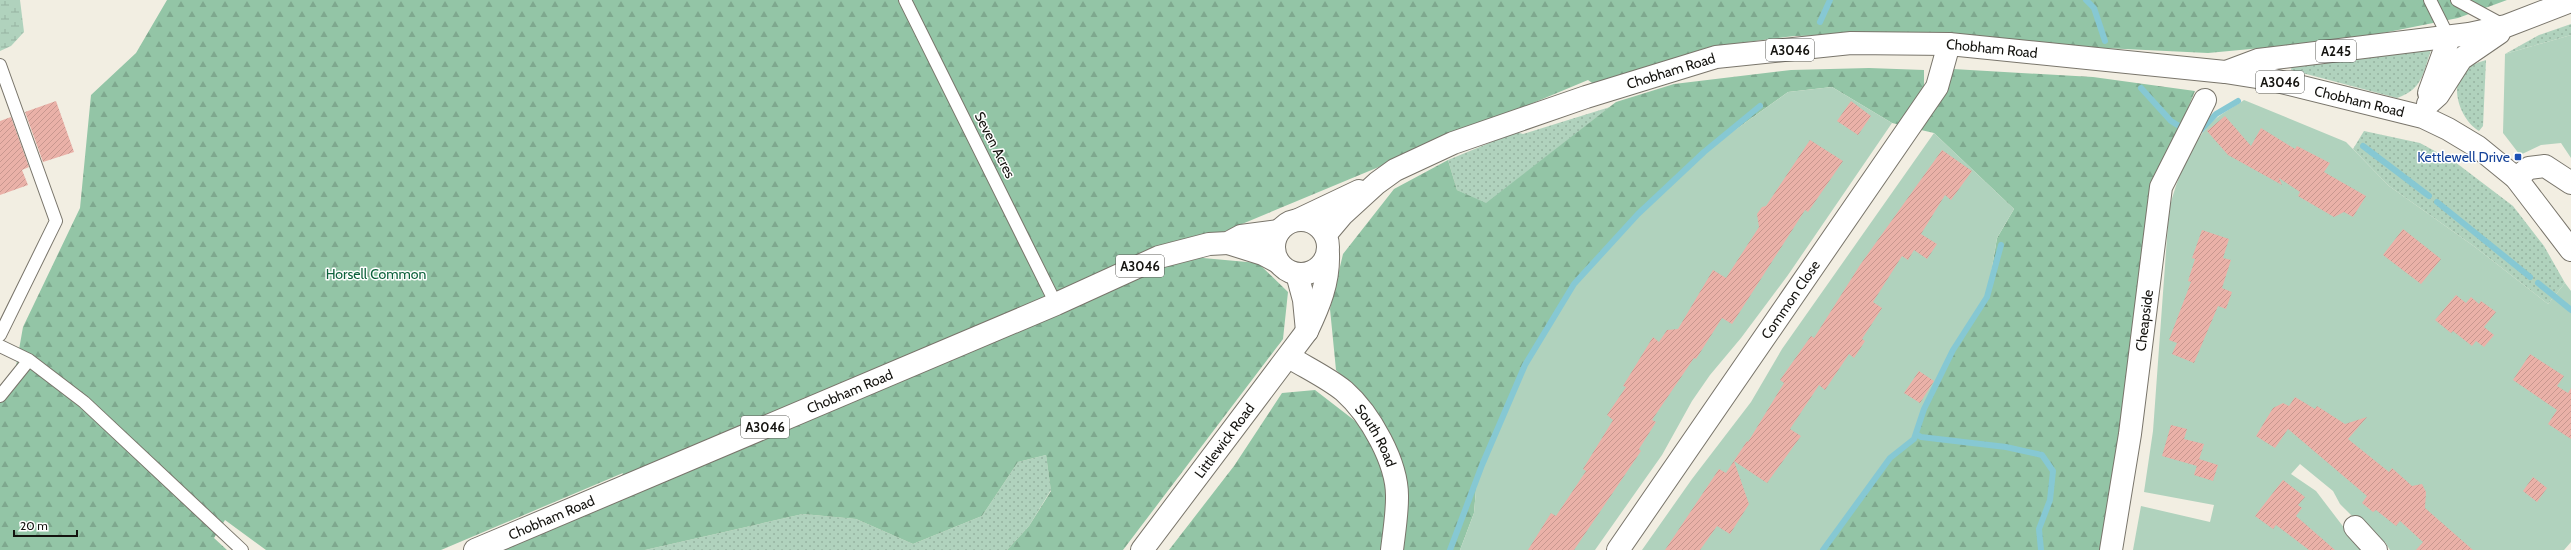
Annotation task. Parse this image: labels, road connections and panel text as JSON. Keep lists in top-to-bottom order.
{
  "streets": {
    "main road": [
      "Chobham Road",
      "A3046",
      "A245",
      "Common Close",
      "Cheapside",
      "South Road",
      "Littlewick Road"
    ],
    "lane": ["Seven Acres"]
  },
  "crossings": [
    ["Chobham Road", "A245"],
    ["Chobham Road", "Seven Acres"],
    ["Chobham Road", "Common Close"],
    ["Chobham Road", "Littlewick Road"],
    ["South Road", "Littlewick Road"]
  ],
  "parks": ["Horsell Common"],
  "places": {
    "transit": ["Kettlewell Drive"]
  },
  "scale_bar": "20 m"
}
